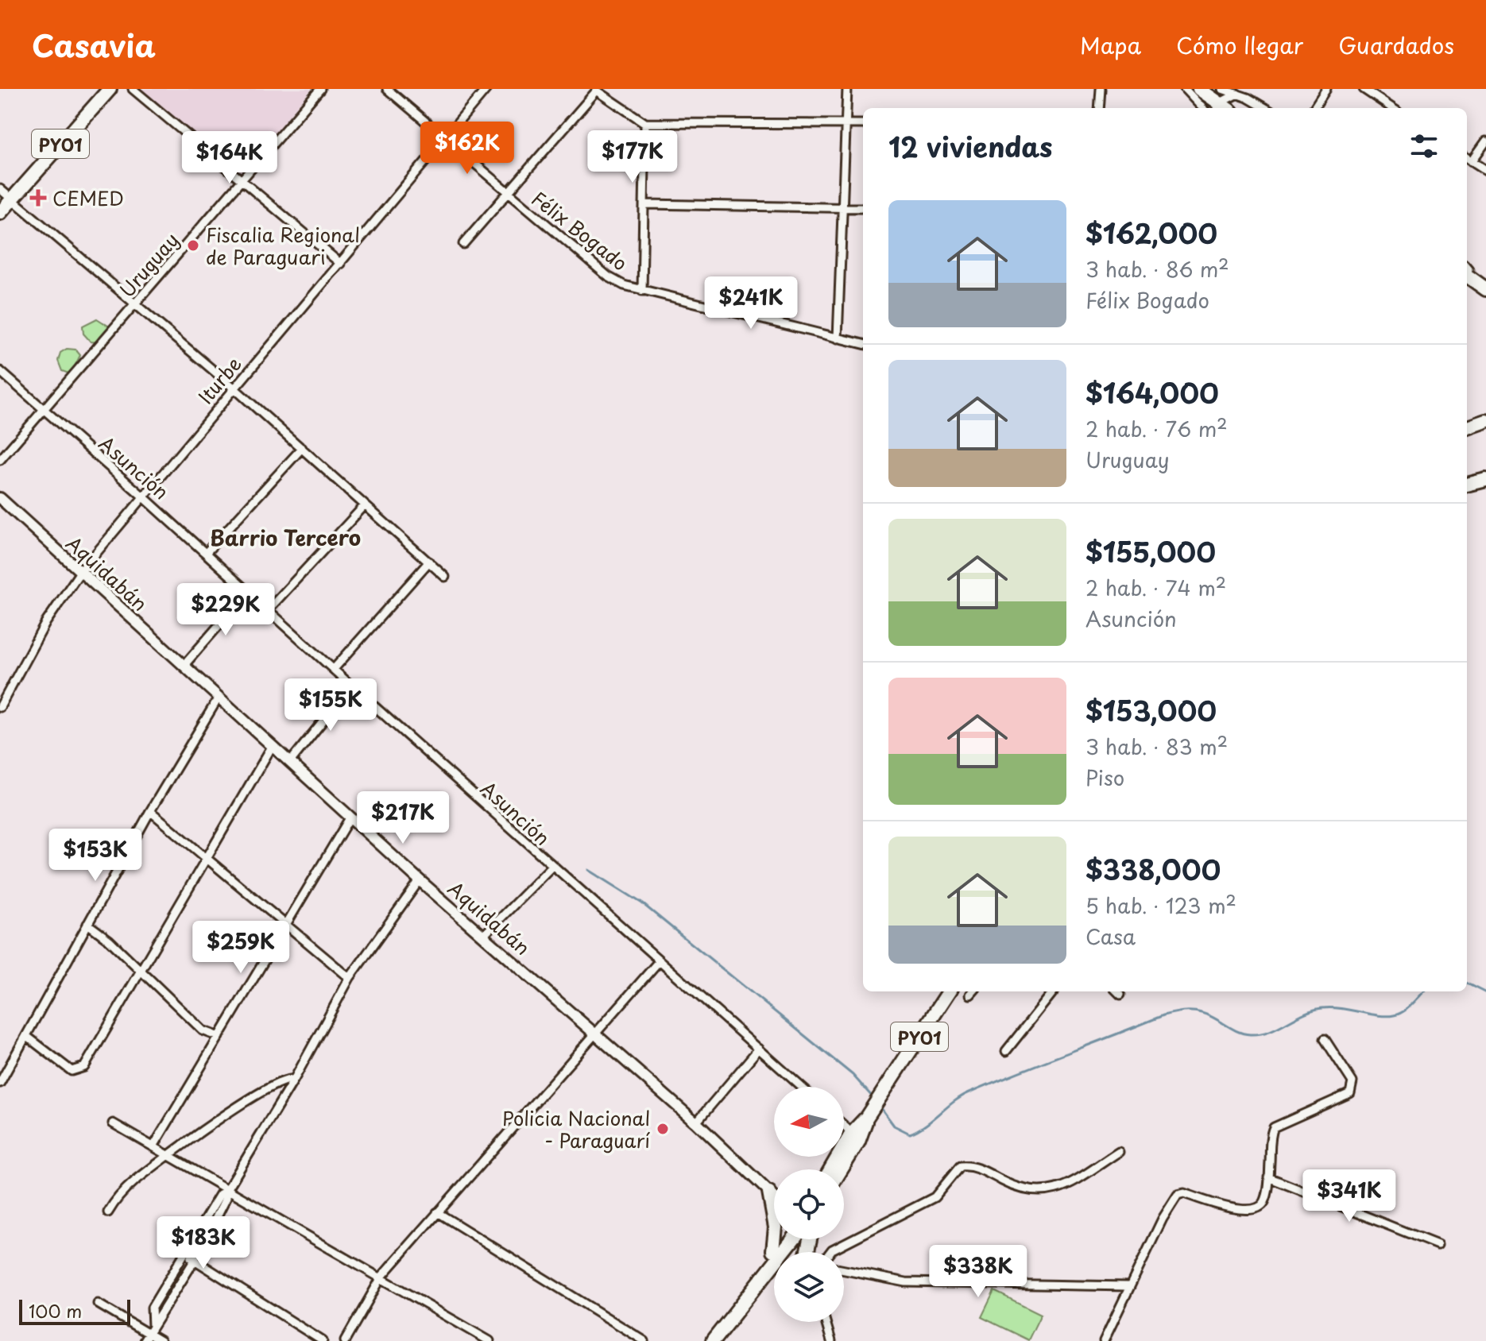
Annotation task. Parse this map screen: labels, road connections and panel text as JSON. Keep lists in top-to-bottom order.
{
  "streets": {
    "highway": ["PY01"],
    "street": [
      "Félix Bogado",
      "Uruguay",
      "Iturbe",
      "Asunción",
      "Aquidabán"
    ]
  },
  "crossings": [
    ["Félix Bogado", "Iturbe"],
    ["Uruguay", "Asunción"],
    ["Iturbe", "Asunción"],
    ["Iturbe", "Aquidabán"]
  ],
  "districts": ["Barrio Tercero"],
  "places": {
    "health": ["CEMED"],
    "other": ["Fiscalia Regional de Paraguari", "Policia Nacional - Paraguarí"]
  },
  "scale_bar": "100 m",
  "north": "left",
  "page": {
    "header": "Casavia",
    "nav": ["Mapa", "Cómo llegar", "Guardados"],
    "heading": "12 viviendas",
    "price": [
      "$162K",
      "$177K",
      "$164K",
      "$241K",
      "$229K",
      "$155K",
      "$217K",
      "$153K",
      "$259K",
      "$341K",
      "$183K",
      "$338K"
    ],
    "list": [
      {
        "name": "$162,000",
        "note": "3 hab. · 86 m² · Félix Bogado"
      },
      {
        "name": "$164,000",
        "note": "2 hab. · 76 m² · Uruguay"
      },
      {
        "name": "$155,000",
        "note": "2 hab. · 74 m² · Asunción"
      },
      {
        "name": "$153,000",
        "note": "3 hab. · 83 m² · Piso"
      },
      {
        "name": "$338,000",
        "note": "5 hab. · 123 m² · Casa"
      }
    ],
    "scale": "100 m"
  }
}
